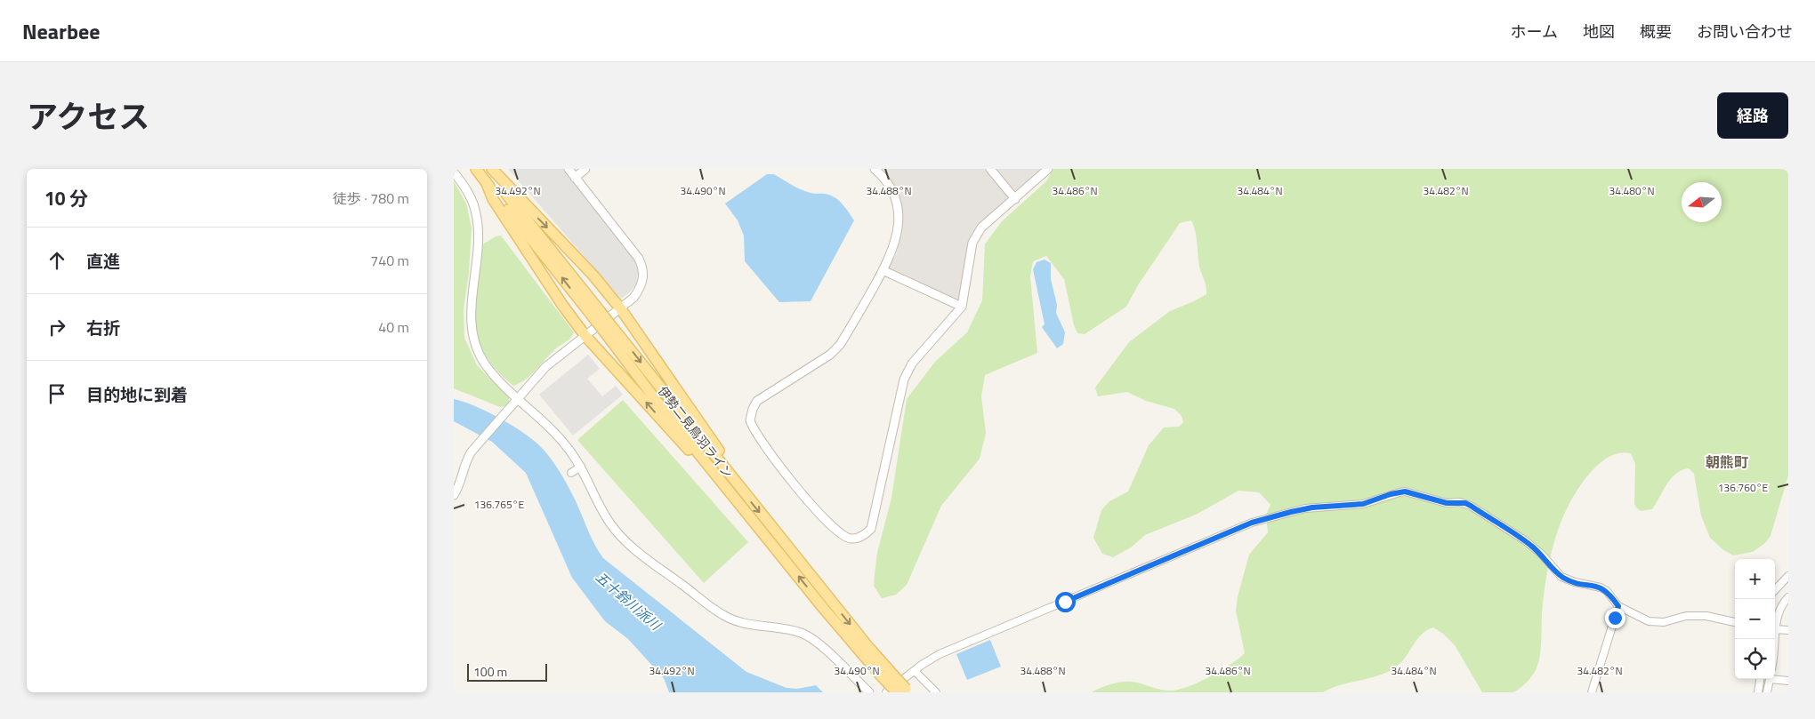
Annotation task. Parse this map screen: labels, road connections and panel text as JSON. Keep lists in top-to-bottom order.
{
  "streets": {
    "main road": ["伊勢二見鳥羽ライン"]
  },
  "districts": ["朝熊町"],
  "water": ["五十鈴川派川"],
  "scale_bar": "100 m",
  "north": "left",
  "page": {
    "header": "Nearbee",
    "nav": [
      "ホーム",
      "地図",
      "概要",
      "お問い合わせ"
    ],
    "title": "アクセス",
    "buttons": "経路",
    "heading": ["10 分", "徒歩 · 780 m"],
    "list": [
      ["直進", "740 m"],
      ["右折", "40 m"],
      "目的地に到着"
    ],
    "map_buttons": ["+", "−"],
    "scale": "100 m"
  },
  "coordinates": [
    "34.492°N",
    "34.490°N",
    "34.488°N",
    "34.486°N",
    "34.484°N",
    "34.482°N",
    "34.480°N",
    "136.760°E",
    "136.765°E"
  ]
}
